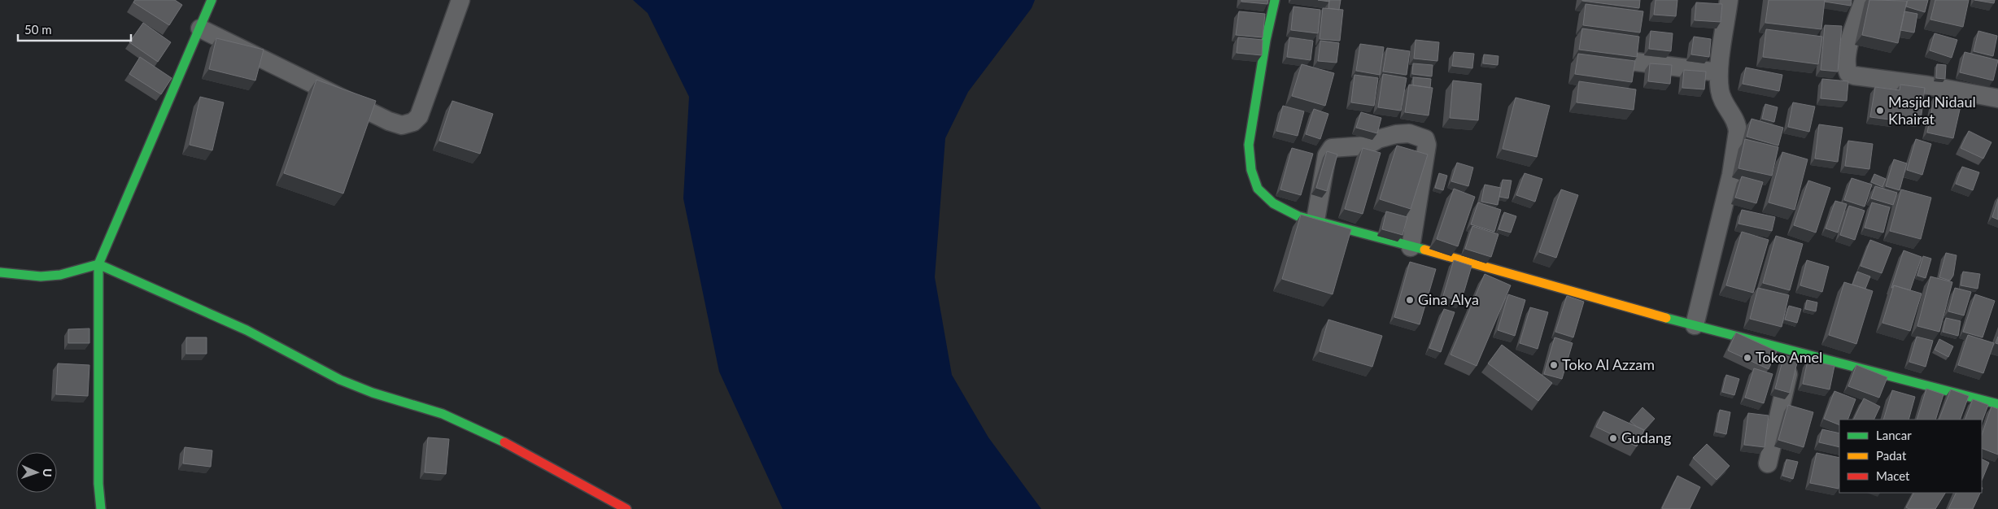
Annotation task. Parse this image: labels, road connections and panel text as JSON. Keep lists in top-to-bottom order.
{
  "places": [
    "Masjid Nidaul Khairat",
    "Gina Alya",
    "Toko Amel",
    "Toko Al Azzam",
    "Gudang"
  ],
  "legend": ["Lancar", "Padat", "Macet"],
  "scale_bar": "50 m",
  "north": "right"
}
